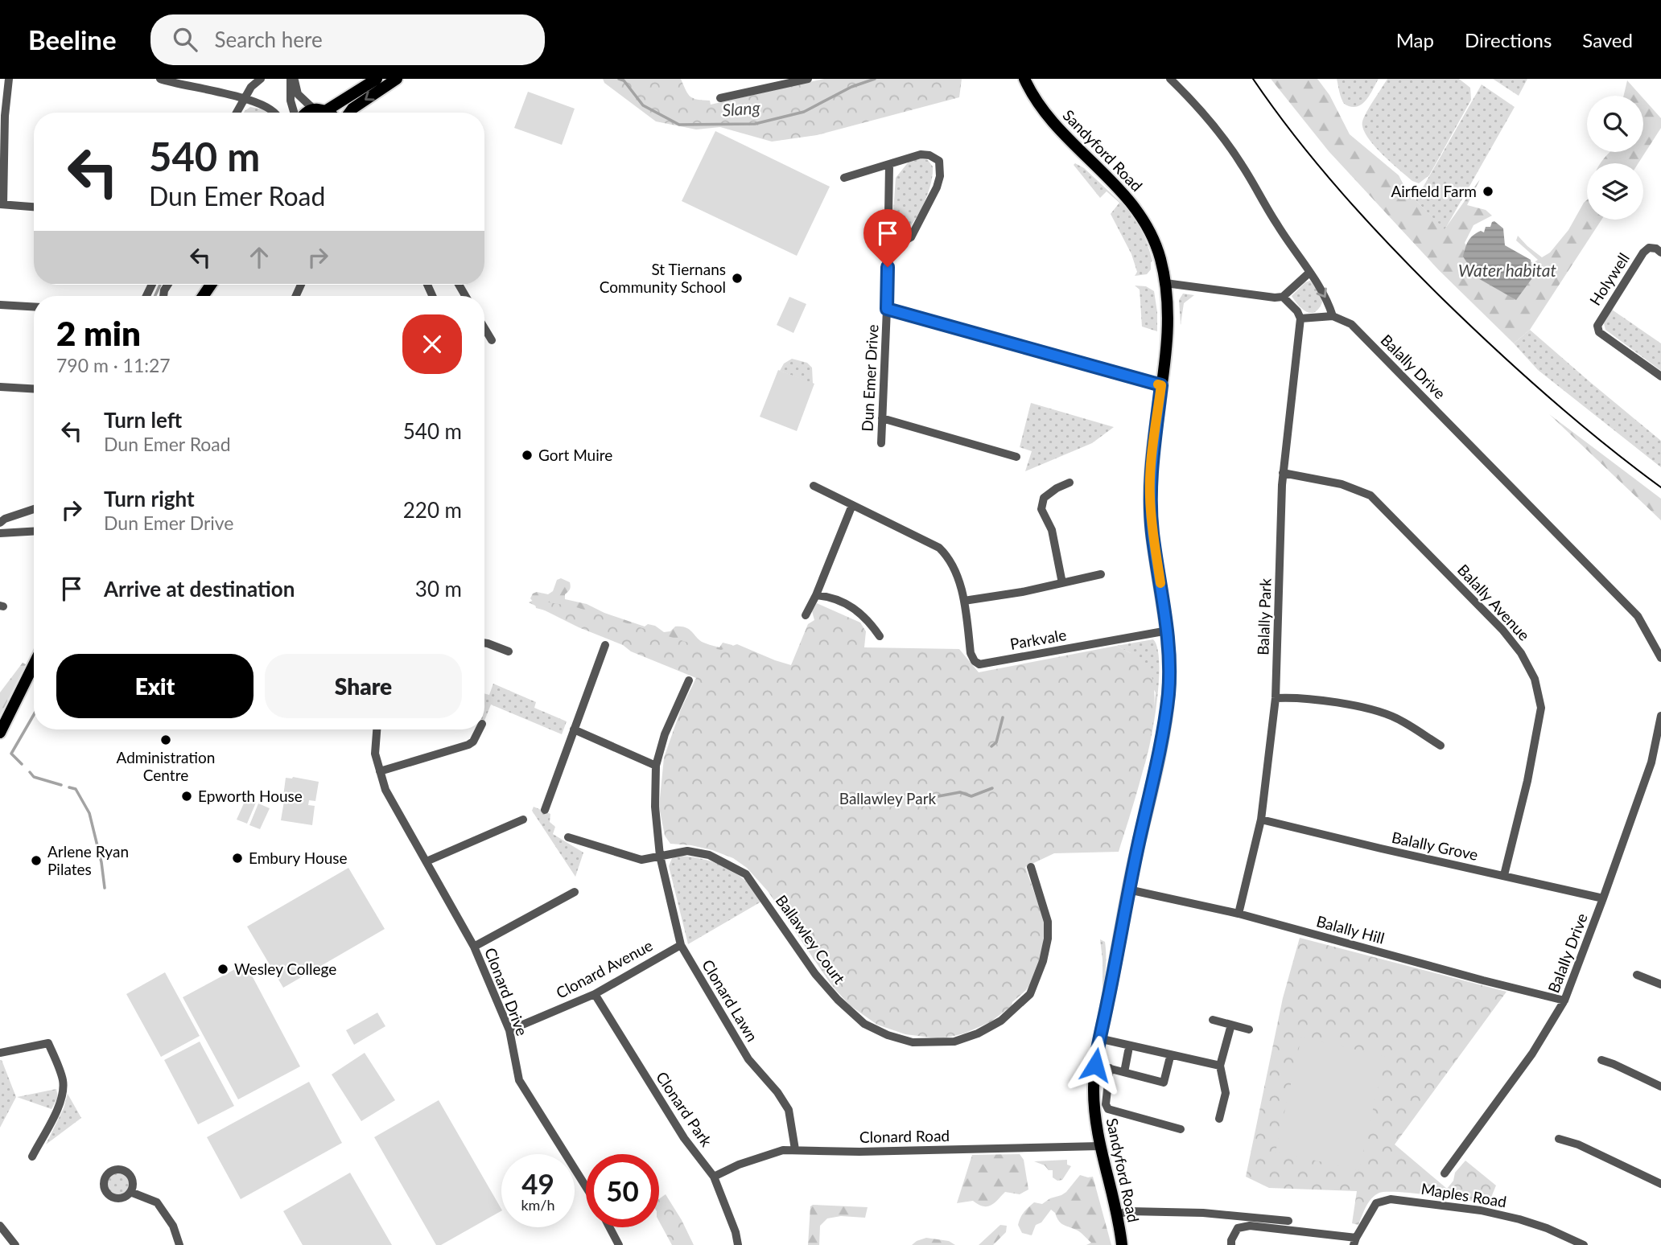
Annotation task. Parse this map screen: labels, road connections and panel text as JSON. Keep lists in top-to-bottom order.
{
  "streets": {
    "main road": ["Sandyford Road"],
    "street": [
      "Holywell",
      "Balally Drive",
      "Dun Emer Drive",
      "Balally Avenue",
      "Balally Park",
      "Parkvale",
      "Balally Grove",
      "Balally Hill",
      "Ballawley Court",
      "Clonard Avenue",
      "Clonard Drive",
      "Clonard Lawn",
      "Clonard Park",
      "Clonard Road",
      "Maples Road"
    ]
  },
  "crossings": [
    ["Sandyford Road", "Parkvale"],
    ["Sandyford Road", "Balally Hill"],
    ["Sandyford Road", "Clonard Road"],
    ["Balally Drive", "Balally Grove"],
    ["Balally Drive", "Balally Hill"],
    ["Balally Avenue", "Balally Park"],
    ["Balally Avenue", "Balally Grove"],
    ["Balally Park", "Balally Grove"],
    ["Balally Park", "Balally Hill"],
    ["Ballawley Court", "Clonard Lawn"],
    ["Clonard Avenue", "Clonard Drive"],
    ["Clonard Avenue", "Clonard Lawn"],
    ["Clonard Avenue", "Clonard Park"],
    ["Clonard Lawn", "Clonard Road"],
    ["Clonard Park", "Clonard Road"]
  ],
  "water": ["Slang", "Water habitat"],
  "parks": ["Ballawley Park"],
  "places": [
    "Airfield Farm",
    "St Tiernans Community School",
    "Gort Muire",
    "Administration Centre",
    "Epworth House",
    "Embury House",
    "Arlene Ryan Pilates",
    "Wesley College"
  ],
  "page": {
    "header": "Beeline",
    "search": "Search here",
    "nav": ["Map", "Directions", "Saved"],
    "turn": ["540 m", "Dun Emer Road"],
    "heading": ["2 min", "790 m · 11:27"],
    "list": [
      {
        "name": "Turn left",
        "note": "Dun Emer Road",
        "value": "540 m"
      },
      {
        "name": "Turn right",
        "note": "Dun Emer Drive",
        "value": "220 m"
      },
      {
        "name": "Arrive at destination",
        "value": "30 m"
      }
    ],
    "buttons": ["Exit", "Share"],
    "speed": "49 km/h",
    "limit": "50"
  }
}
